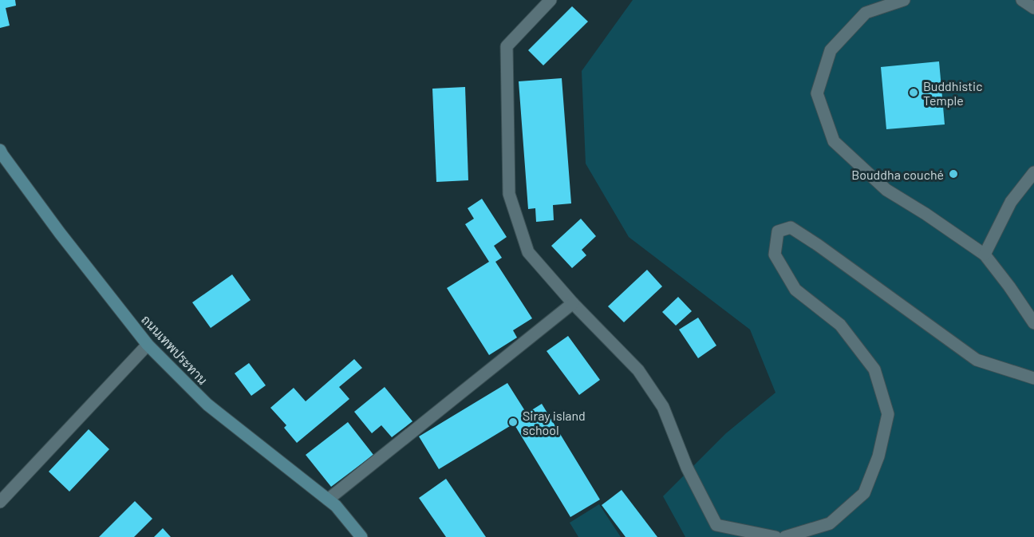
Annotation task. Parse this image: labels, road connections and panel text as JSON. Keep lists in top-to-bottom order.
{
  "streets": {
    "street": ["ถนนเทพประทาน"]
  },
  "places": ["Buddhistic Temple", "Bouddha couché", "Siray island school"]
}
